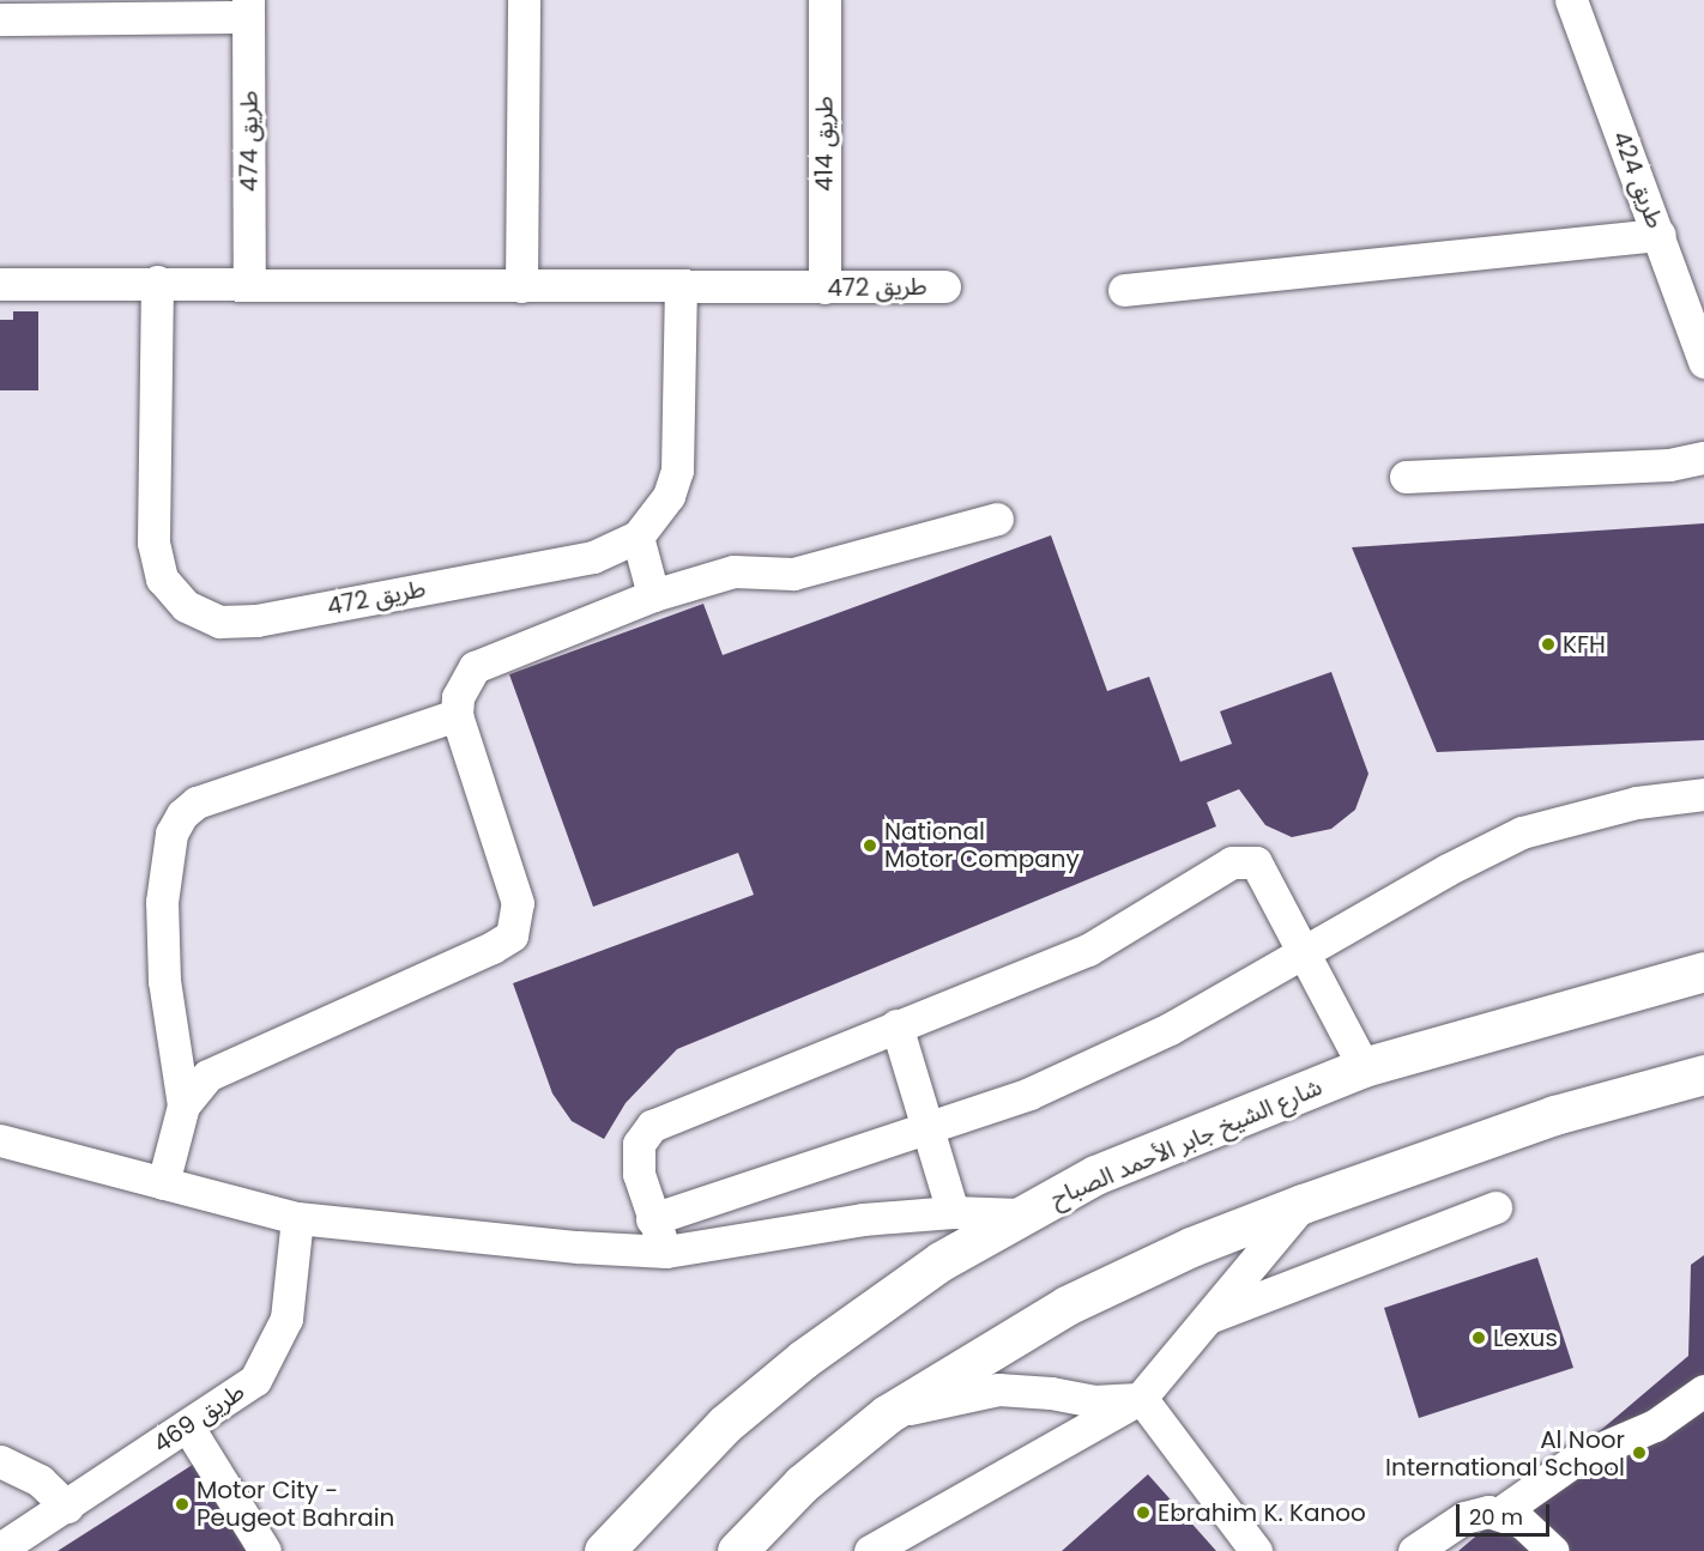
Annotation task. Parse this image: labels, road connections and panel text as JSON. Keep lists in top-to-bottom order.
{
  "streets": {
    "main road": ["شارع الشيخ جابر الأحمد الصباح"],
    "street": [
      "طريق 474",
      "طريق 414",
      "طريق 424",
      "طريق 472",
      "طريق 469"
    ]
  },
  "crossings": [
    ["طريق 474", "طريق 472"],
    ["طريق 414", "طريق 472"]
  ],
  "places": [
    "KFH",
    "National Motor Company",
    "Lexus",
    "Al Noor International School",
    "Motor City - Peugeot Bahrain",
    "Ebrahim K. Kanoo"
  ],
  "scale_bar": "20 m"
}
